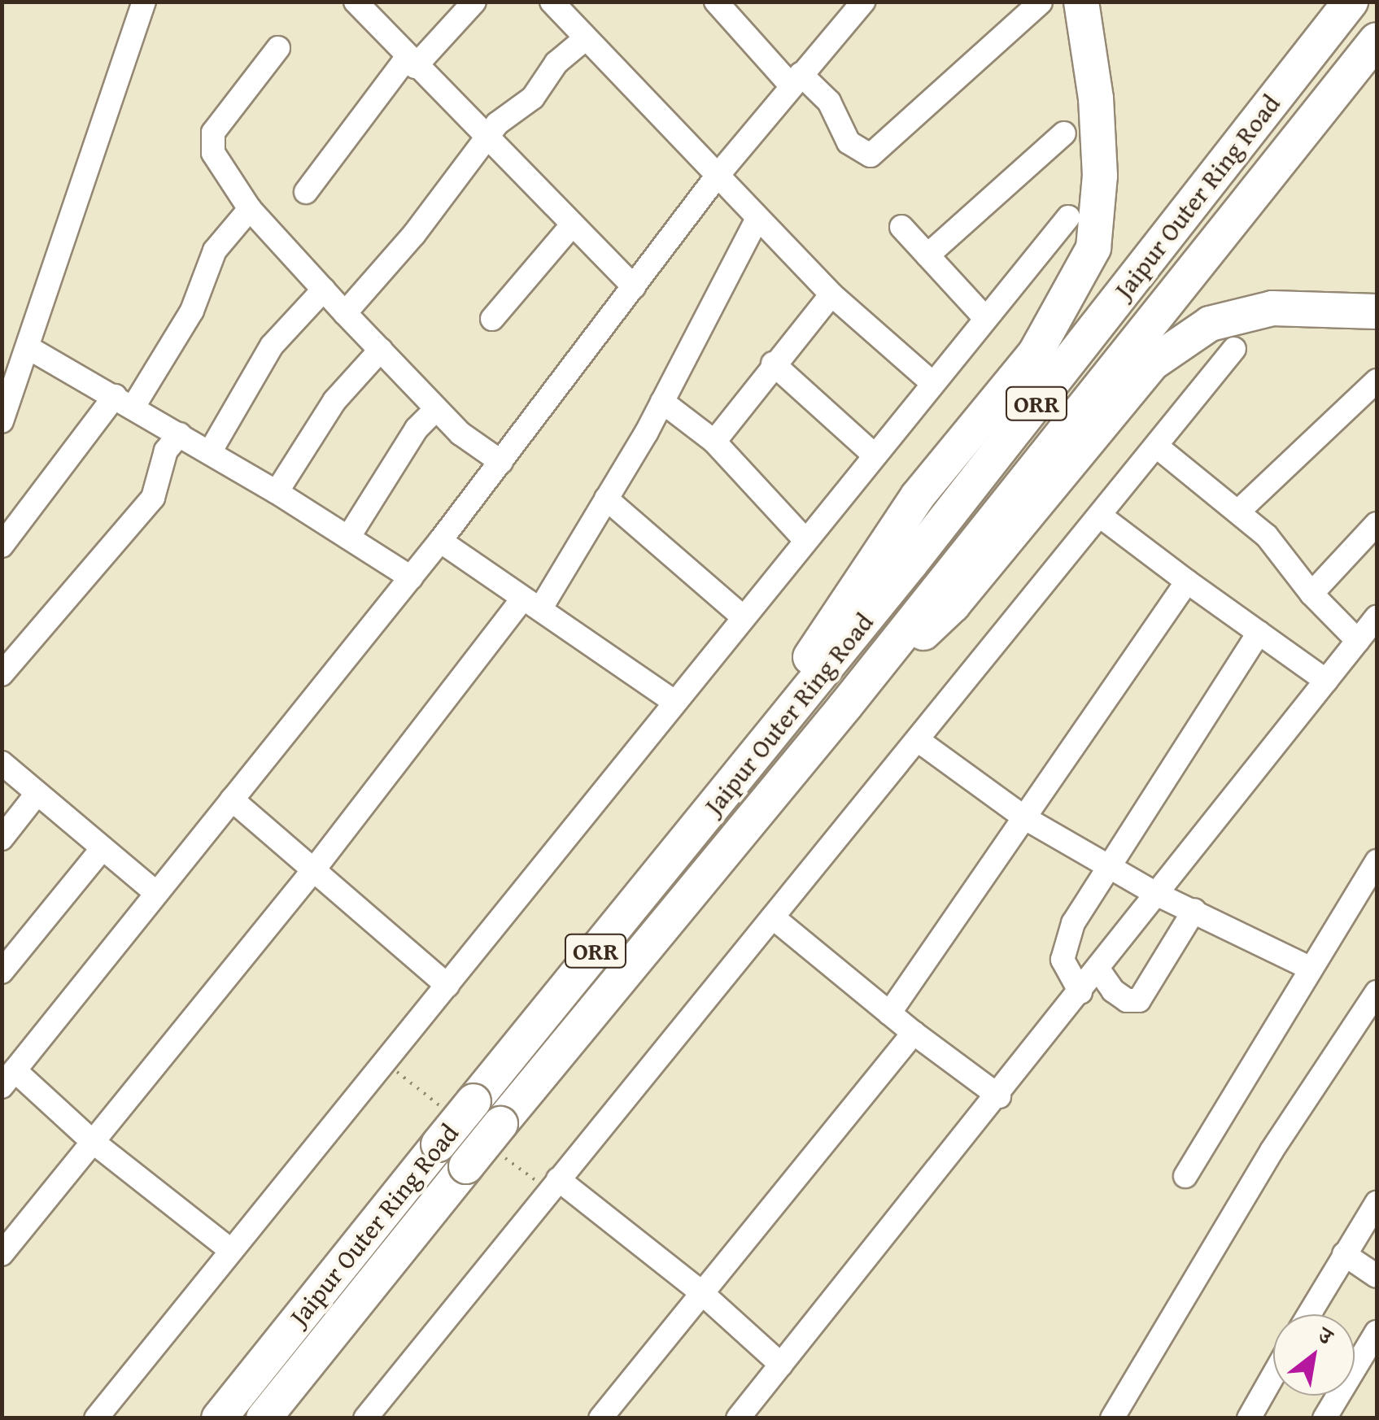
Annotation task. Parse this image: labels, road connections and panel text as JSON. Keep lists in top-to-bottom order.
{
  "streets": {
    "highway": ["Jaipur Outer Ring Road", "ORR"]
  },
  "north": "top right"
}
